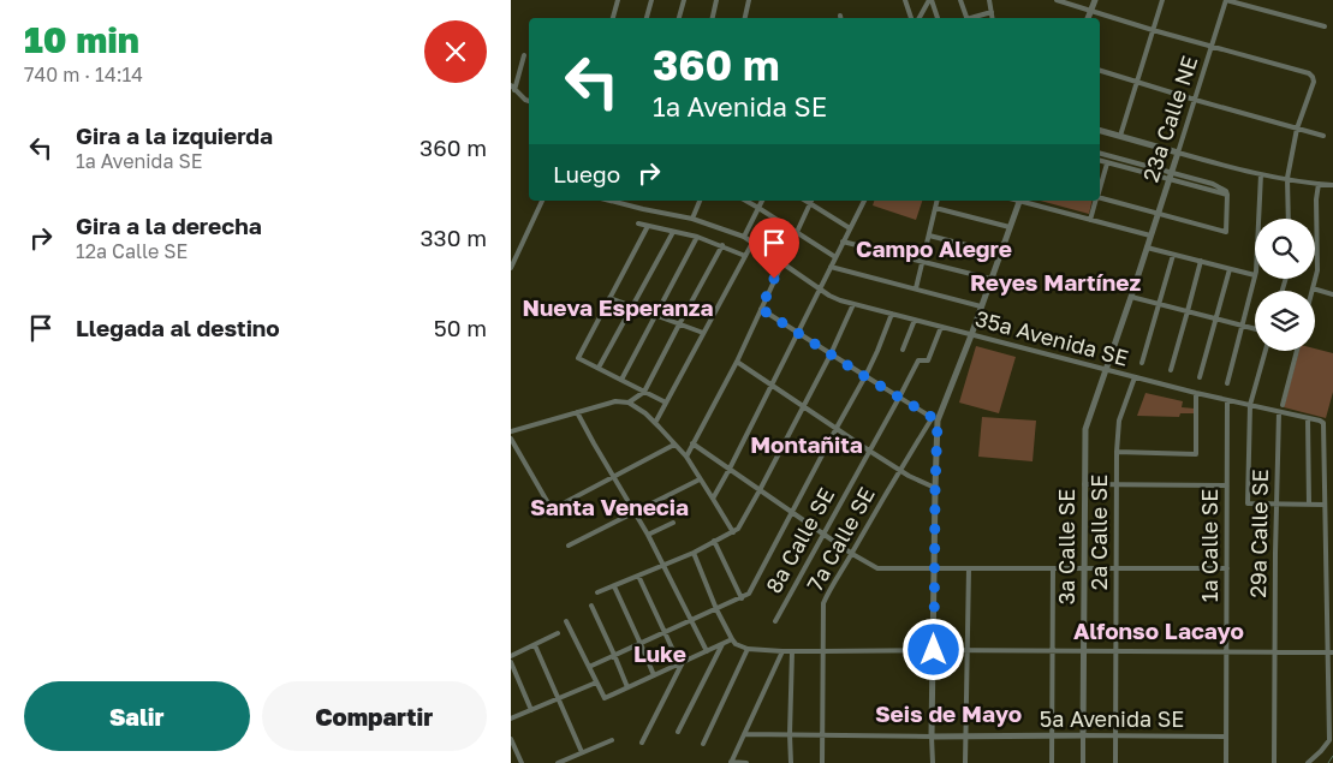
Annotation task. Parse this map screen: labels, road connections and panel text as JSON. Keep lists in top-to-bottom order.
{
  "streets": {
    "street": [
      "23a Calle NE",
      "35a Avenida SE",
      "2a Calle SE",
      "29a Calle SE",
      "7a Calle SE",
      "8a Calle SE",
      "1a Calle SE",
      "3a Calle SE",
      "5a Avenida SE"
    ]
  },
  "crossings": [
    ["23a Calle NE", "3a Calle SE"],
    ["35a Avenida SE", "2a Calle SE"],
    ["35a Avenida SE", "29a Calle SE"],
    ["35a Avenida SE", "8a Calle SE"],
    ["35a Avenida SE", "1a Calle SE"],
    ["35a Avenida SE", "3a Calle SE"],
    ["2a Calle SE", "5a Avenida SE"],
    ["7a Calle SE", "5a Avenida SE"],
    ["1a Calle SE", "5a Avenida SE"],
    ["3a Calle SE", "5a Avenida SE"]
  ],
  "districts": [
    "Campo Alegre",
    "Reyes Martínez",
    "Nueva Esperanza",
    "Montañita",
    "Santa Venecia",
    "Alfonso Lacayo",
    "Luke",
    "Seis de Mayo"
  ],
  "page": {
    "heading": ["10 min", "740 m · 14:14"],
    "turn": ["360 m", "1a Avenida SE"],
    "list": [
      {
        "name": "Gira a la izquierda",
        "note": "1a Avenida SE",
        "value": "360 m"
      },
      {
        "name": "Gira a la derecha",
        "note": "12a Calle SE",
        "value": "330 m"
      },
      {
        "name": "Llegada al destino",
        "value": "50 m"
      }
    ],
    "then": "Luego",
    "buttons": ["Salir", "Compartir"]
  }
}
